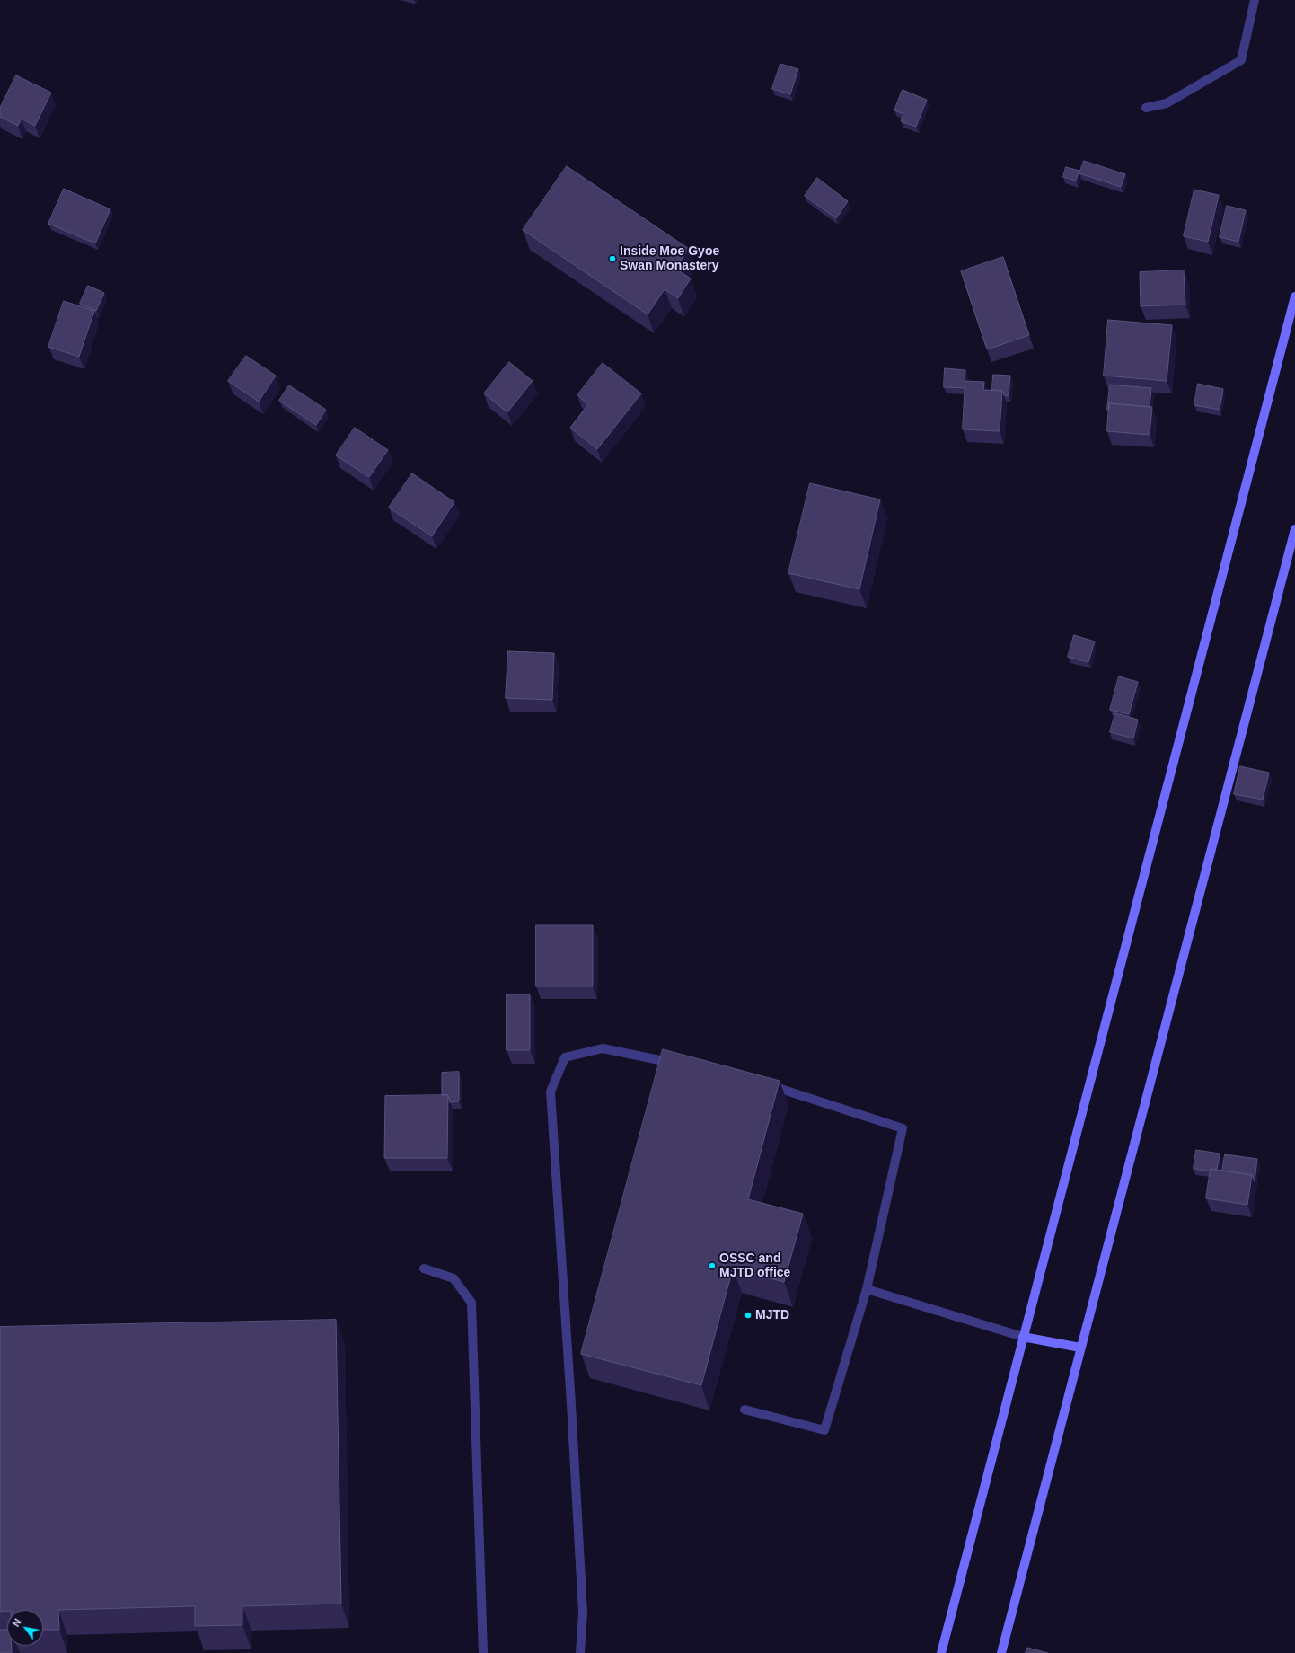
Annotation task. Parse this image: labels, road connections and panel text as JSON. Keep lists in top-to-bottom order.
{
  "places": ["Inside Moe Gyoe Swan Monastery", "OSSC and MJTD office", "MJTD"],
  "north": "top left"
}
